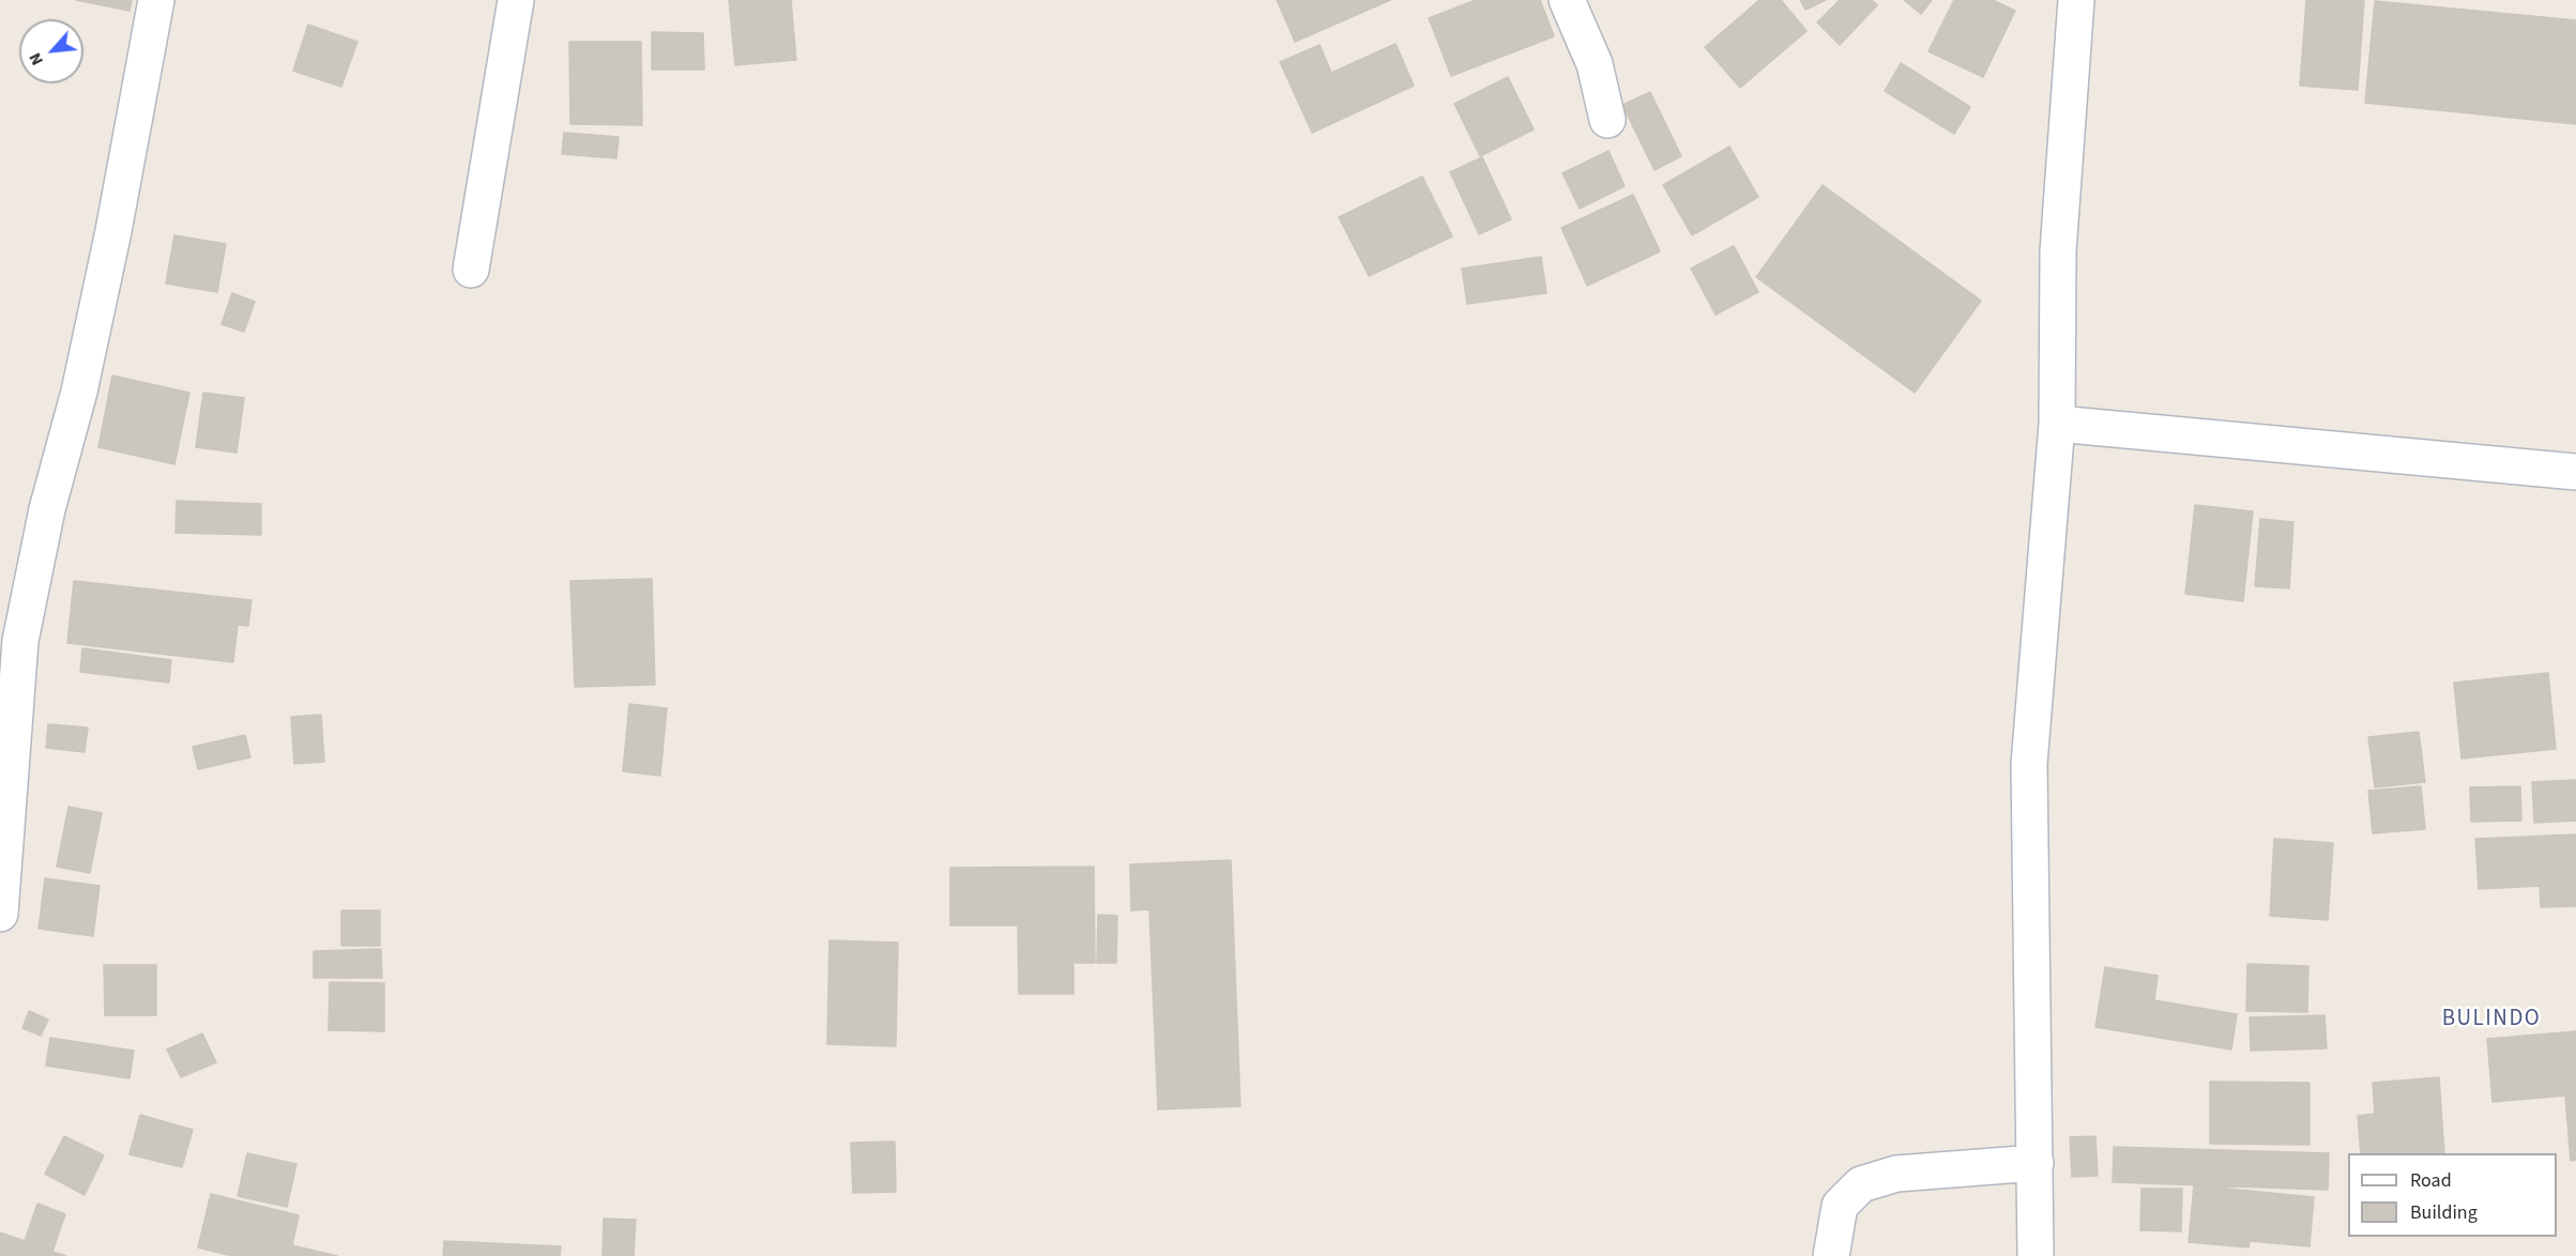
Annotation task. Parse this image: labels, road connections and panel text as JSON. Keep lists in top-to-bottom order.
{
  "districts": ["BULINDO"],
  "legend": ["Road", "Building"],
  "north": "bottom left"
}
